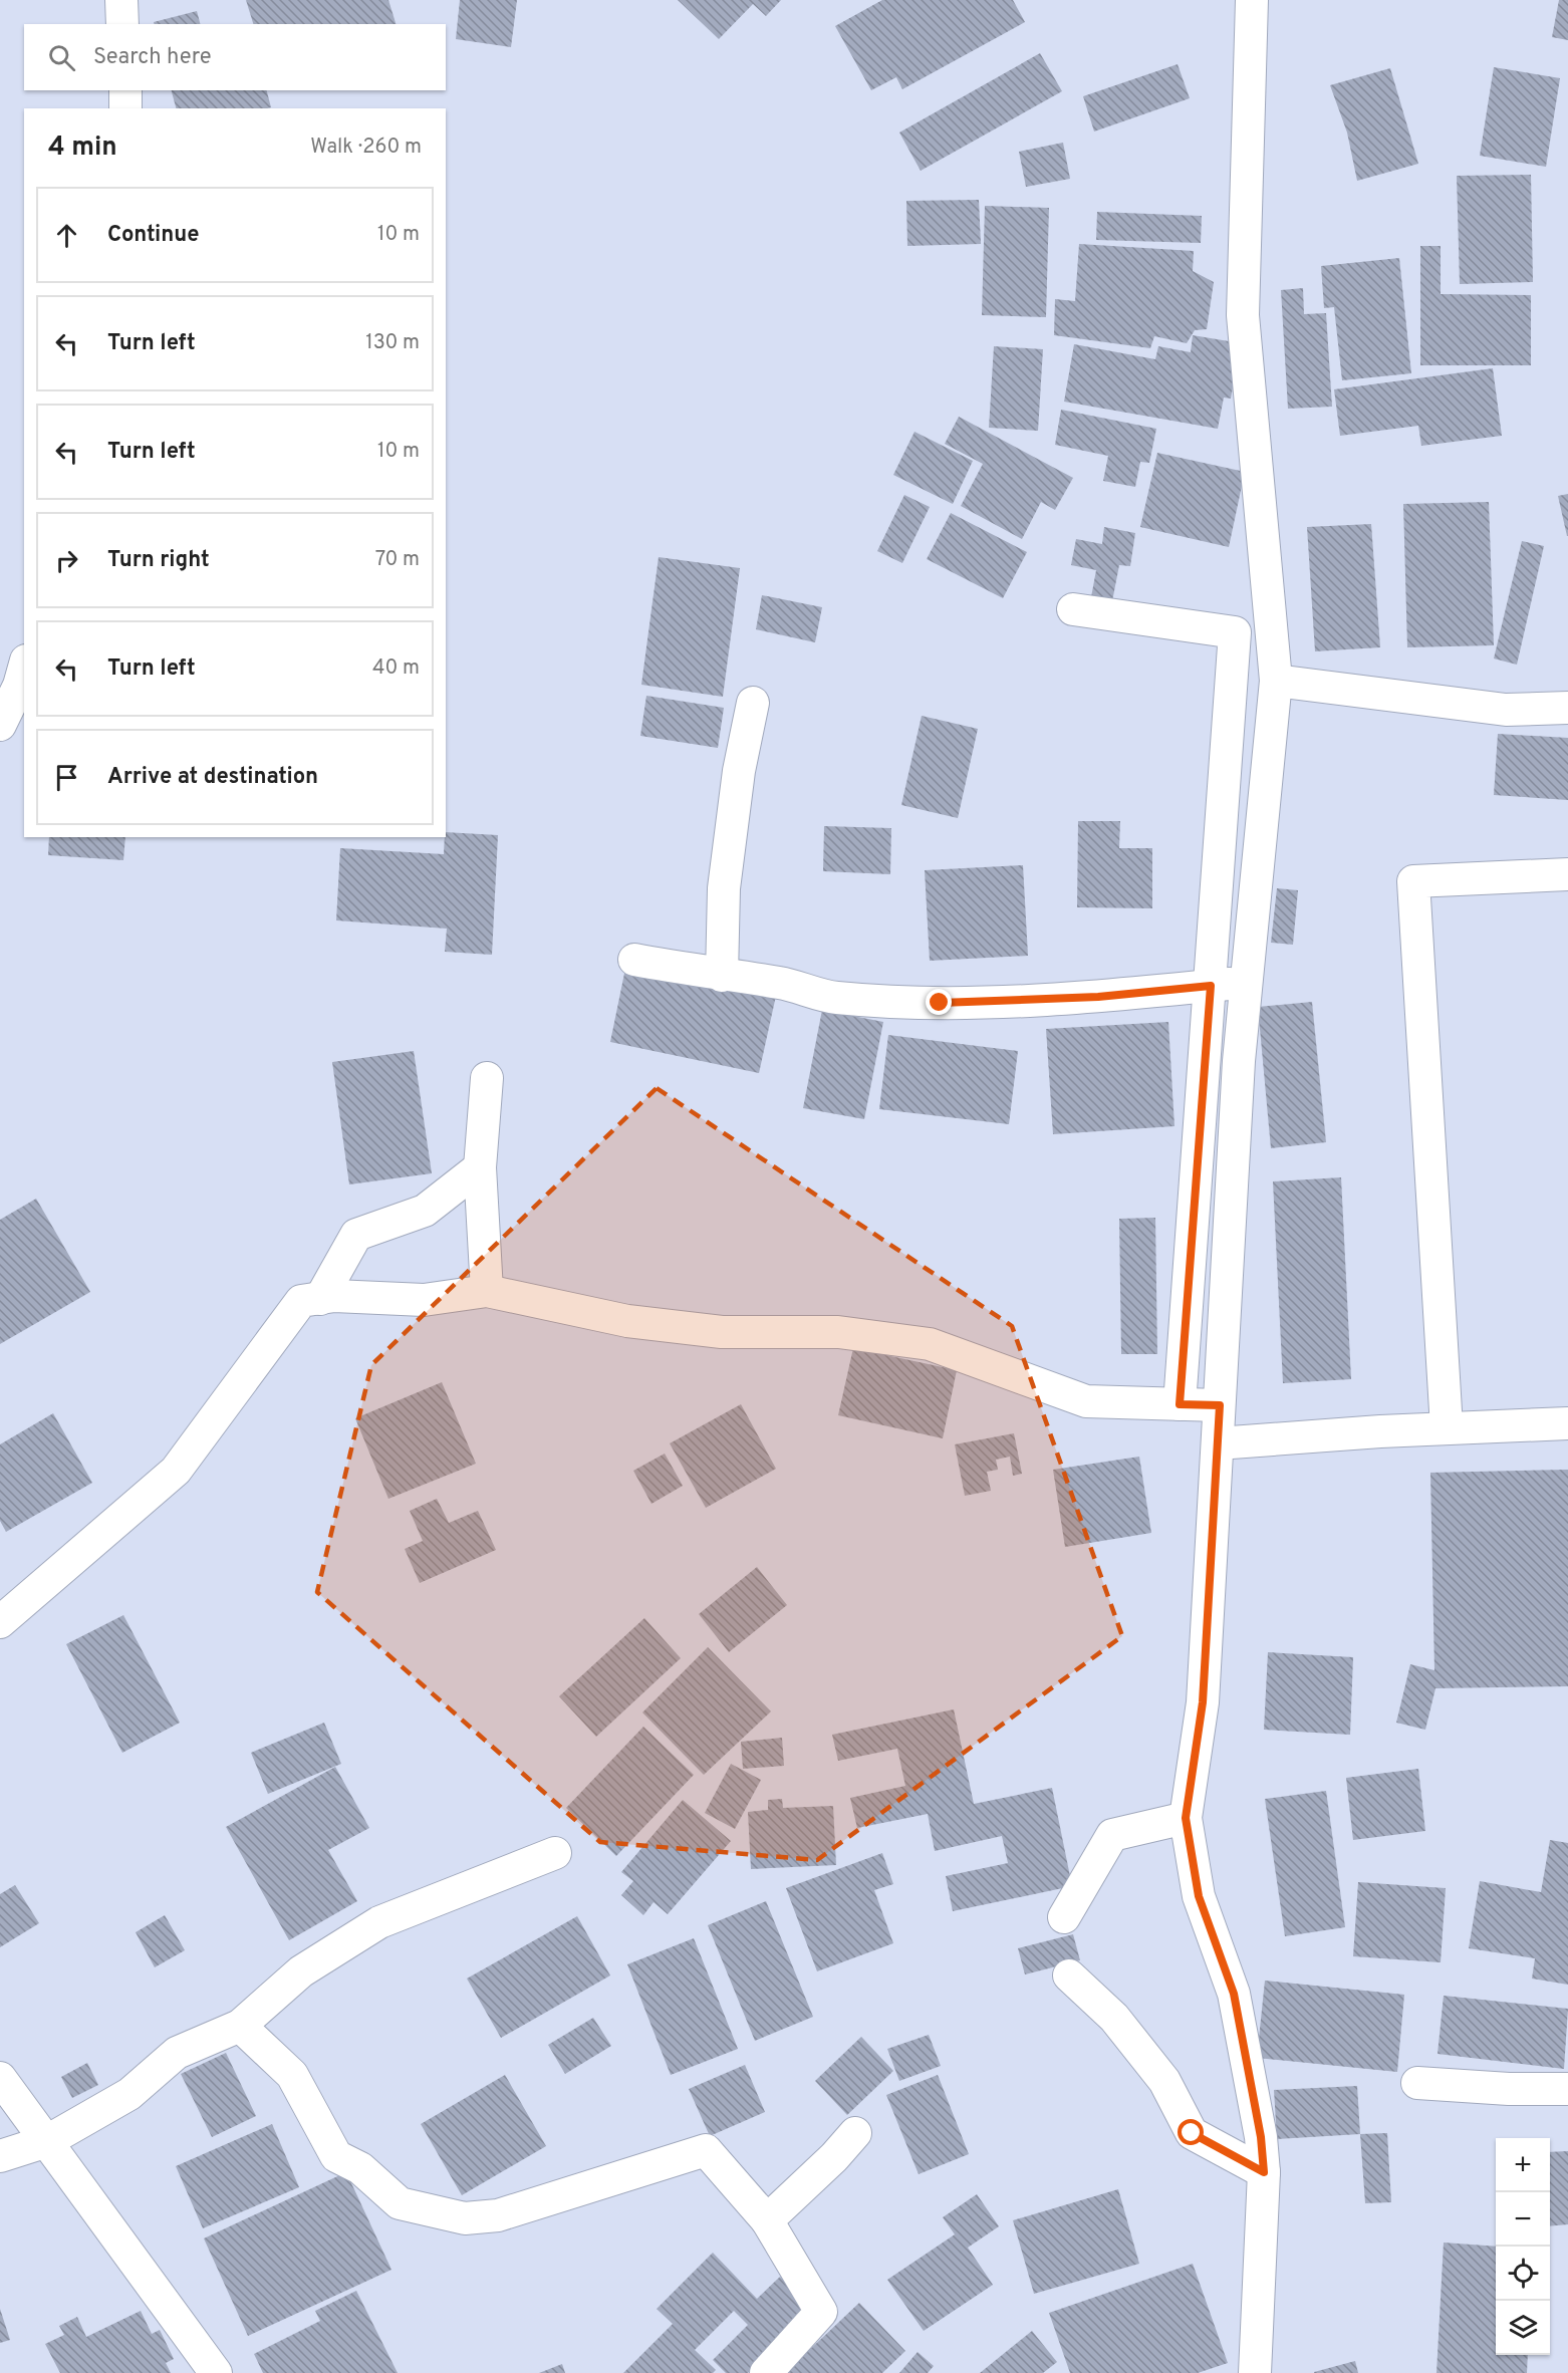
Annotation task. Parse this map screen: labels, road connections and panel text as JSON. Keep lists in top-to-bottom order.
{
  "page": {
    "search": "Search here",
    "heading": ["4 min", "Walk · 260 m"],
    "list": [
      ["Continue", "10 m"],
      ["Turn left", "130 m"],
      ["Turn left", "10 m"],
      ["Turn right", "70 m"],
      ["Turn left", "40 m"],
      "Arrive at destination"
    ],
    "map_buttons": ["+", "−"]
  }
}
